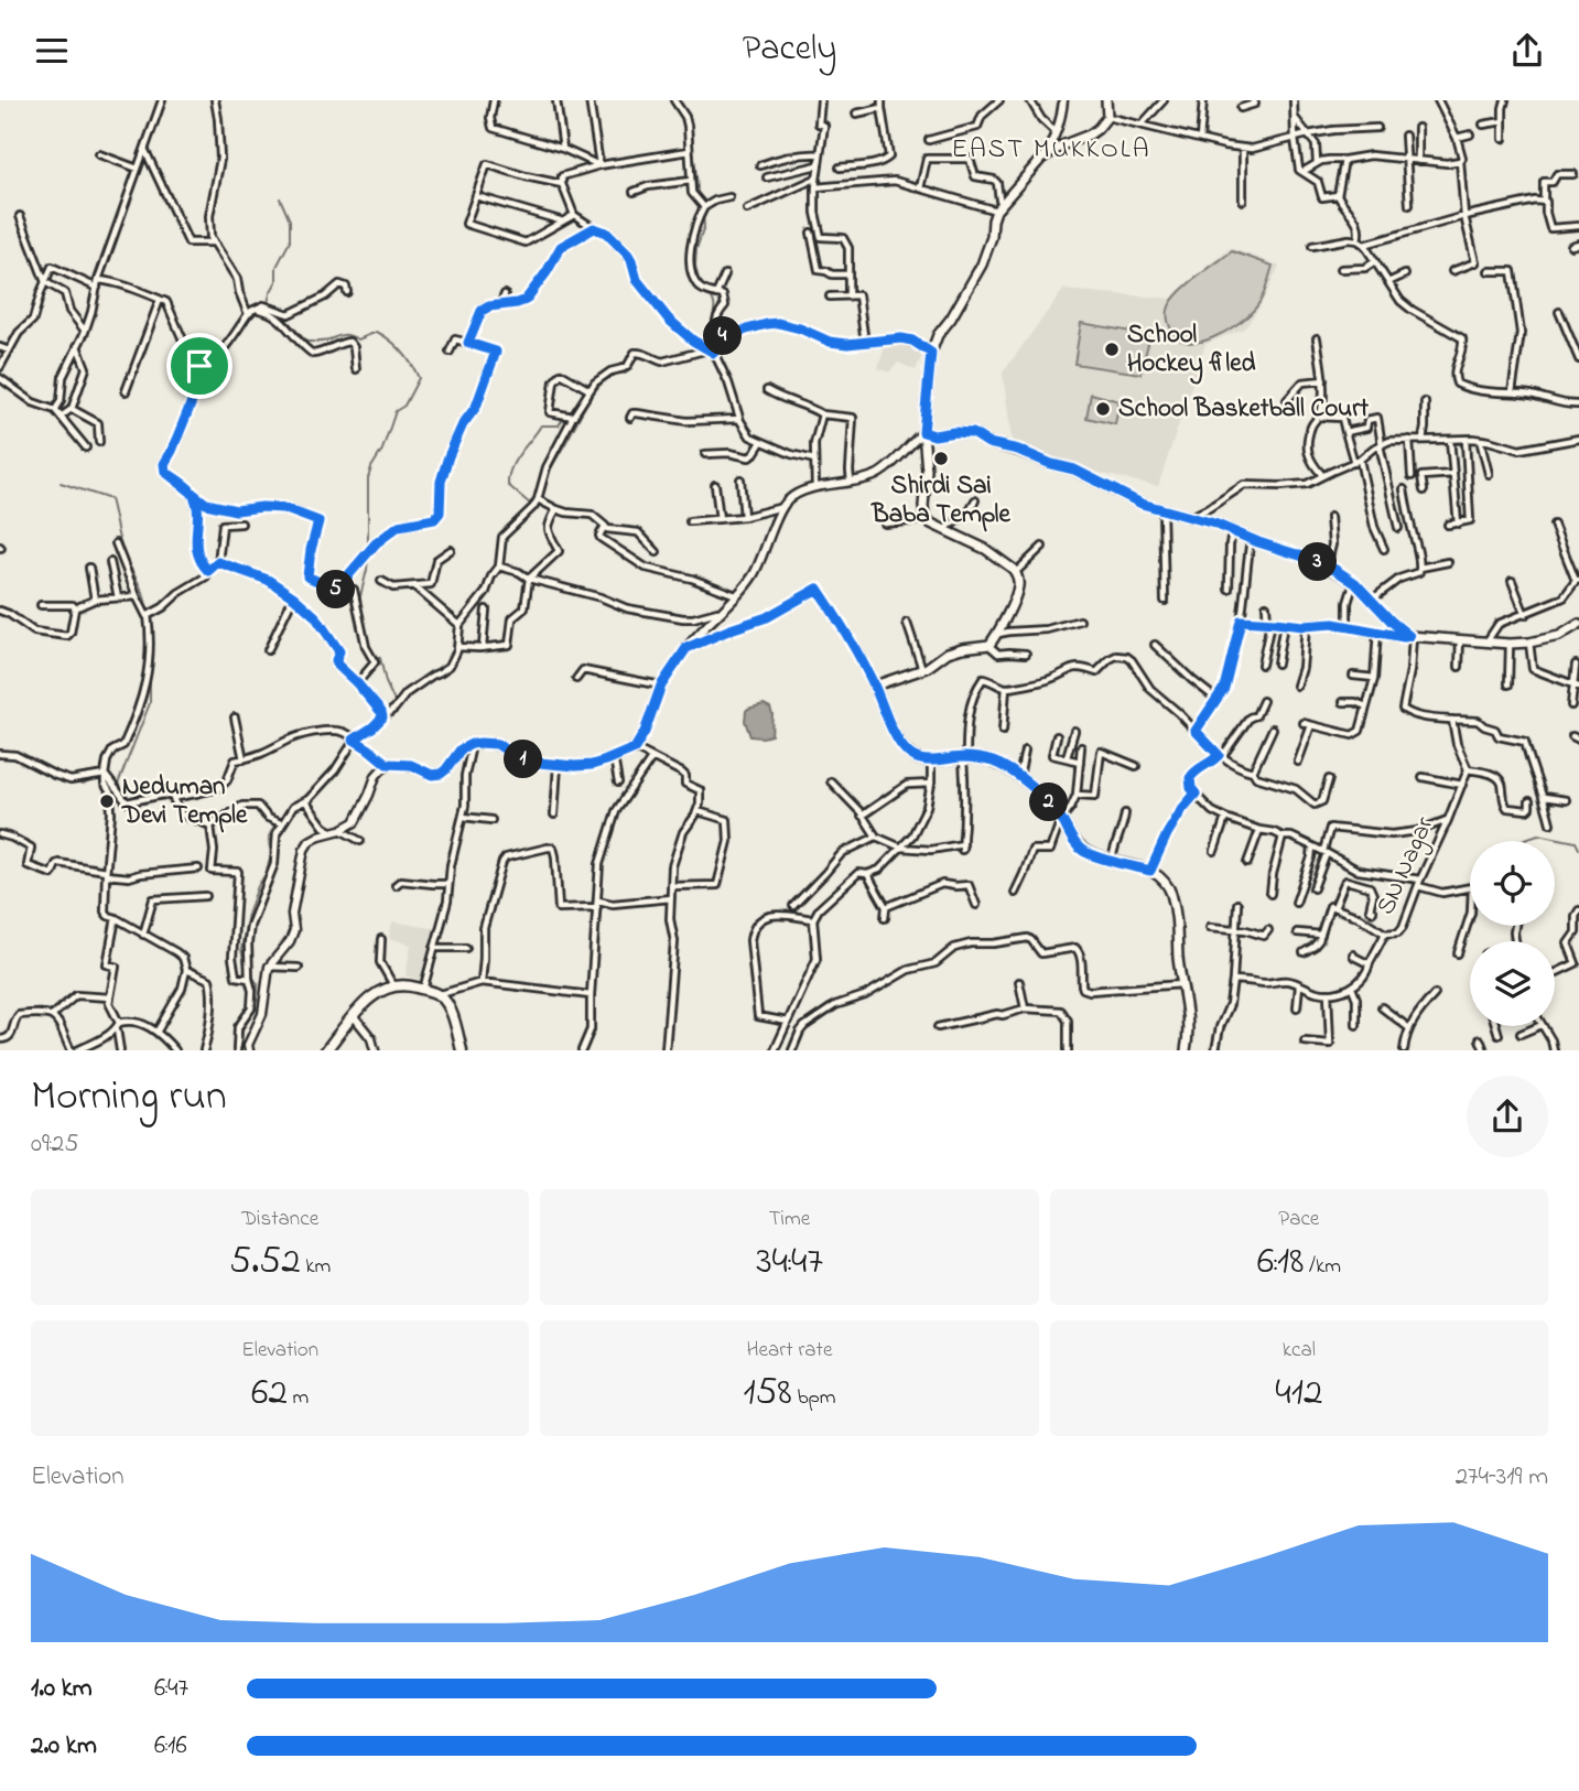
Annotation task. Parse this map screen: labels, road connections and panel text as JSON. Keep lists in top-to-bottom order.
{
  "streets": {
    "street": ["SN Nagar"]
  },
  "districts": ["EAST MUKKOLA"],
  "places": [
    "School Hockey filed",
    "School Basketball Court",
    "Shirdi Sai Baba Temple",
    "Neduman Devi Temple"
  ],
  "page": {
    "header": "Pacely",
    "pins": [
      "4",
      "3",
      "5",
      "1",
      "2"
    ],
    "heading": ["Morning run", "09:25"],
    "stats": [
      ["Distance", "5.52 km"],
      ["Time", "34:47"],
      ["Pace", "6:18 /km"],
      ["Elevation", "62 m"],
      ["Heart rate", "158 bpm"],
      ["kcal", "412"]
    ],
    "chart": ["Elevation", "274–319 m"],
    "list": [
      {
        "name": "1.0 km",
        "note": "6:47"
      },
      {
        "name": "2.0 km",
        "note": "6:16"
      }
    ]
  }
}
